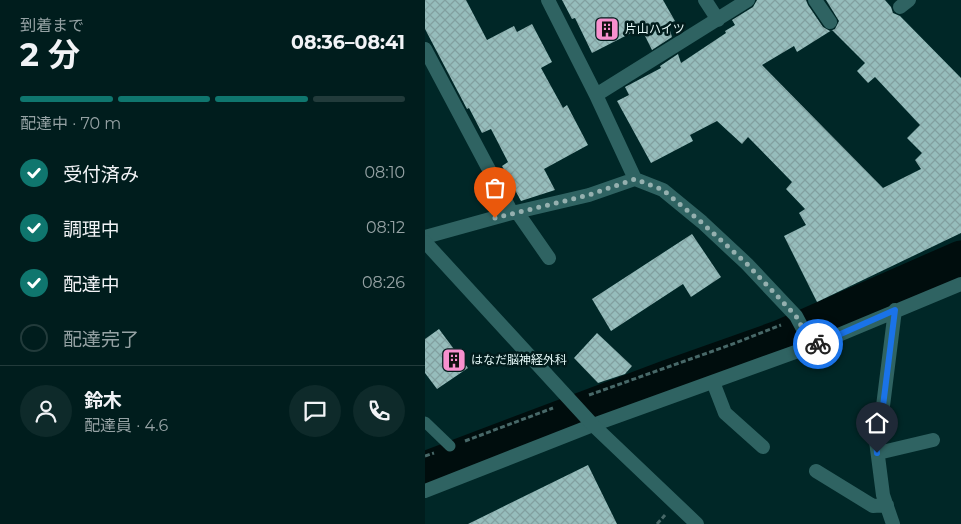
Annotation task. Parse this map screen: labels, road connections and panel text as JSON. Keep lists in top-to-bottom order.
{
  "places": {
    "building": ["片山ハイツ", "はなだ脳神経外科"]
  },
  "page": {
    "heading": ["2 分", "到着まで", "08:36–08:41"],
    "panel": ["鈴木", "配達員 · 4.6"],
    "bar": "配達中 · 70 m",
    "list": [
      ["受付済み", "08:10"],
      ["調理中", "08:12"],
      ["配達中", "08:26"],
      "配達完了"
    ]
  }
}
